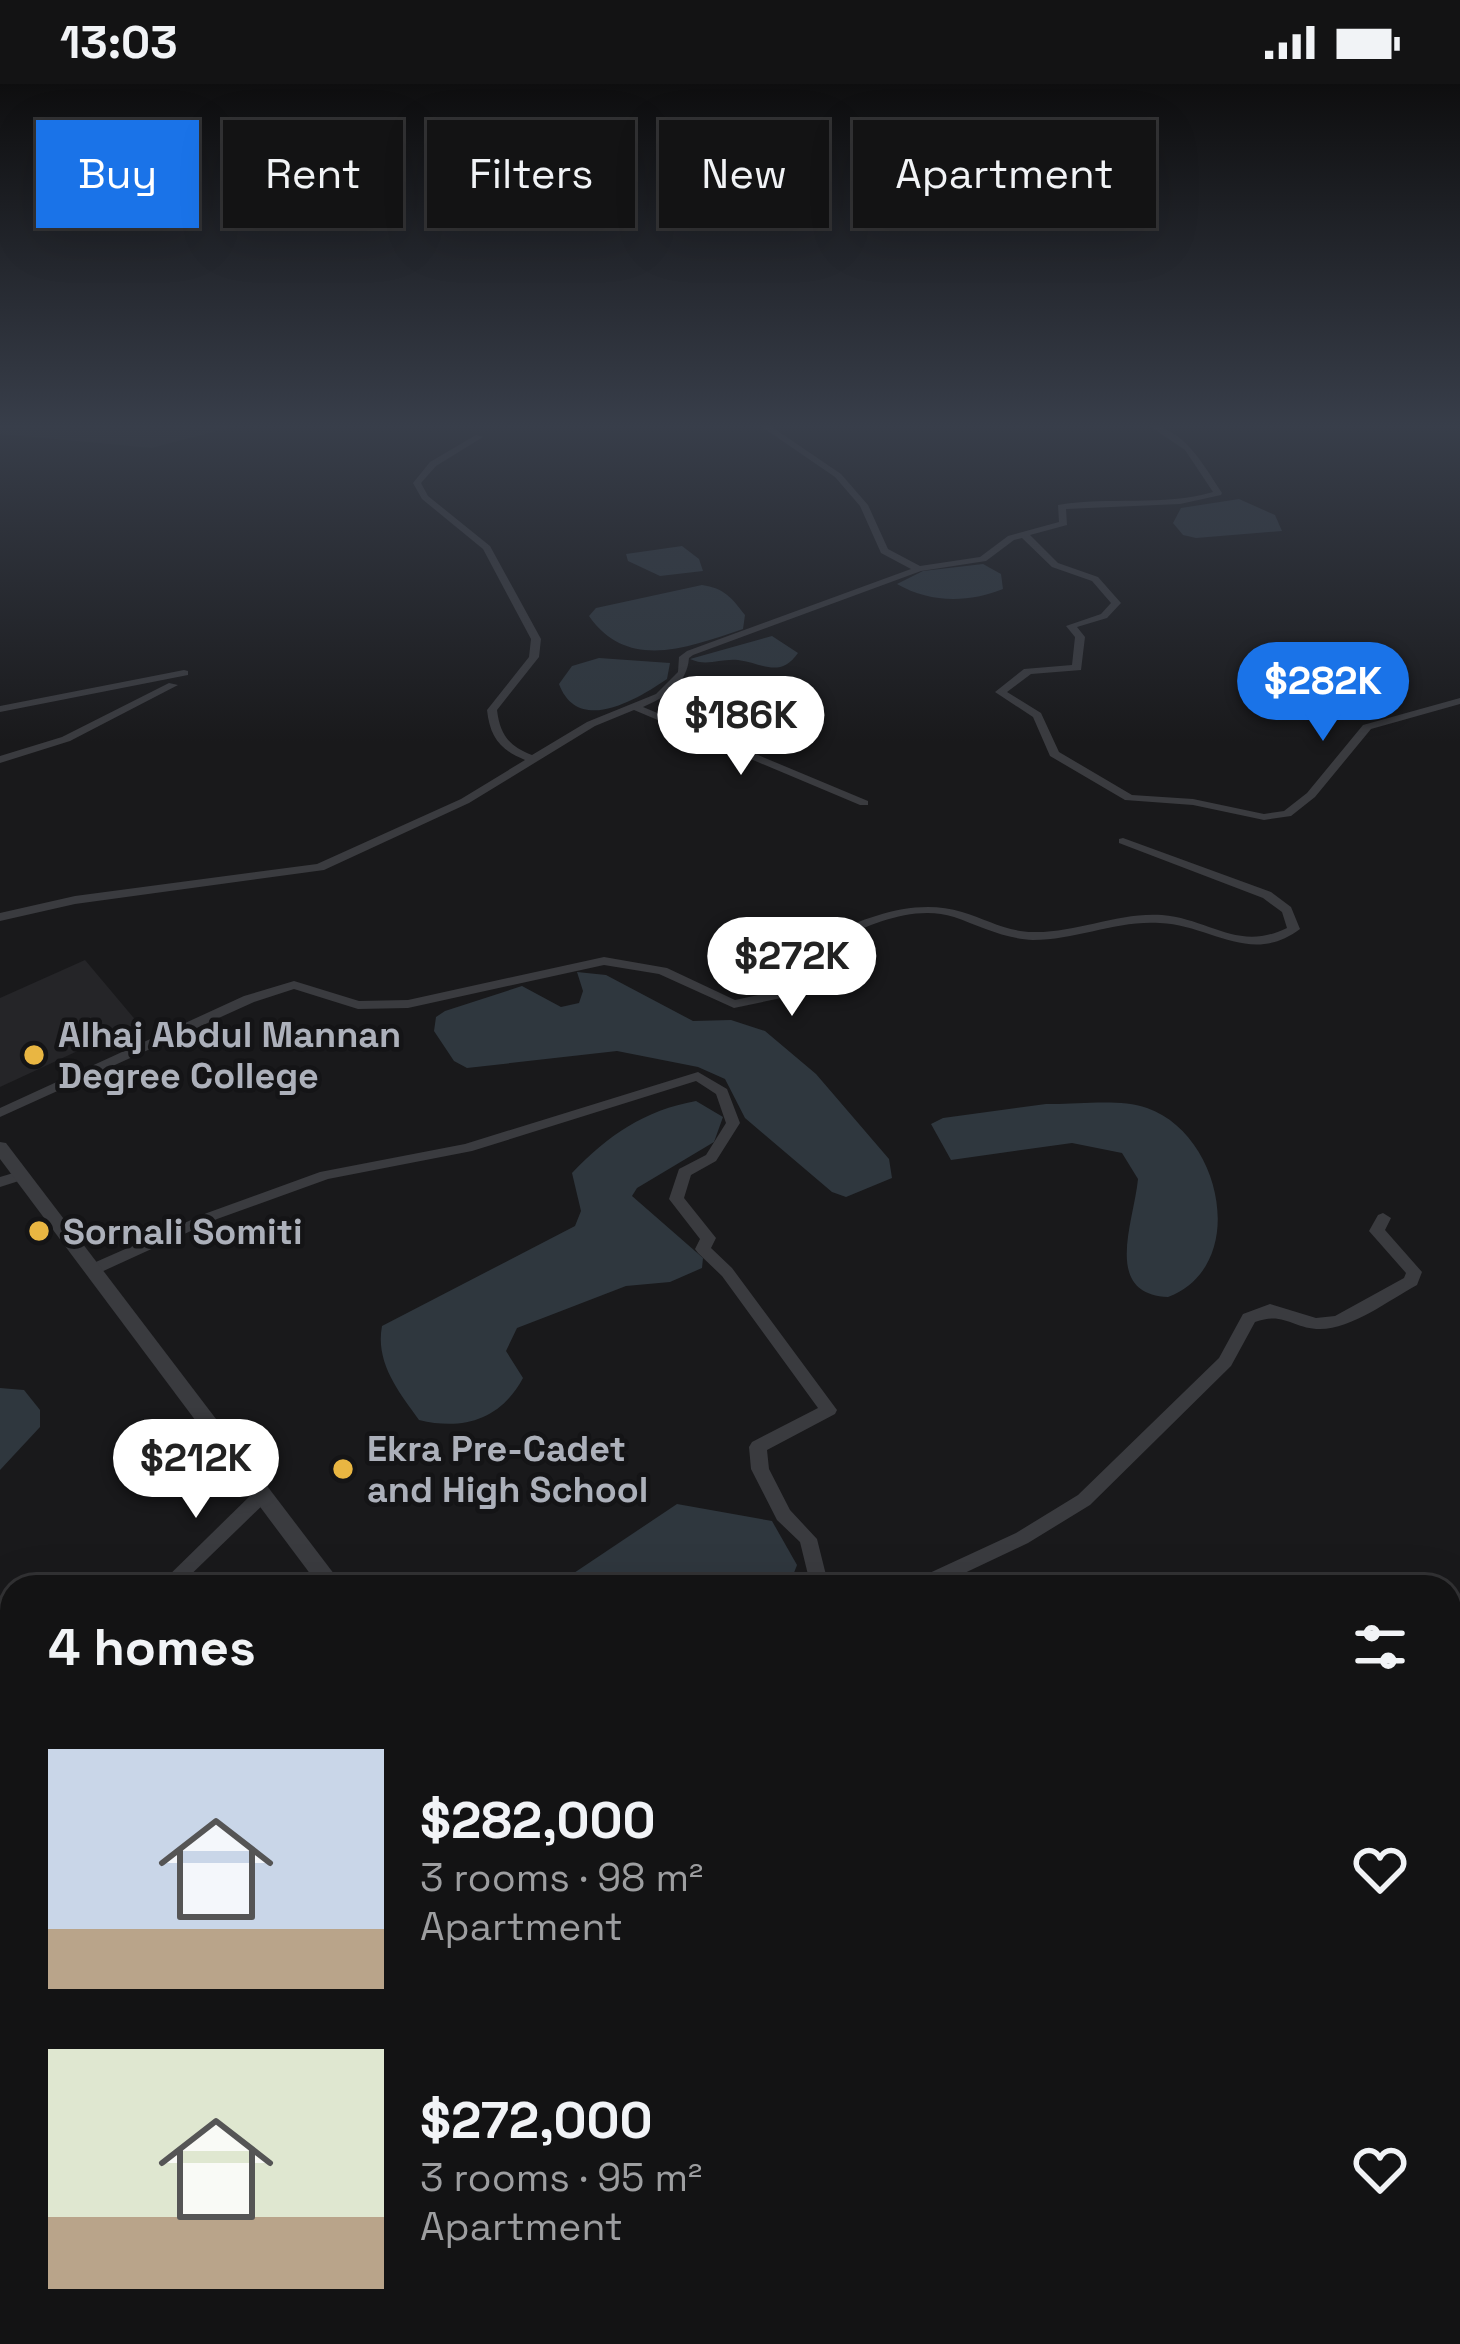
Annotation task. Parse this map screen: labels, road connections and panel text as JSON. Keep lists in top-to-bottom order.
{
  "places": ["Alhaj Abdul Mannan Degree College", "Sornali Somiti", "Ekra Pre-Cadet and High School"],
  "page": {
    "status": "13:03",
    "chip": [
      "Buy",
      "Rent",
      "Filters",
      "New",
      "Apartment"
    ],
    "price": [
      "$282K",
      "$186K",
      "$272K",
      "$212K"
    ],
    "heading": "4 homes",
    "list": [
      {
        "name": "$282,000",
        "note": "3 rooms · 98 m² · Apartment"
      },
      {
        "name": "$272,000",
        "note": "3 rooms · 95 m² · Apartment"
      }
    ]
  }
}
